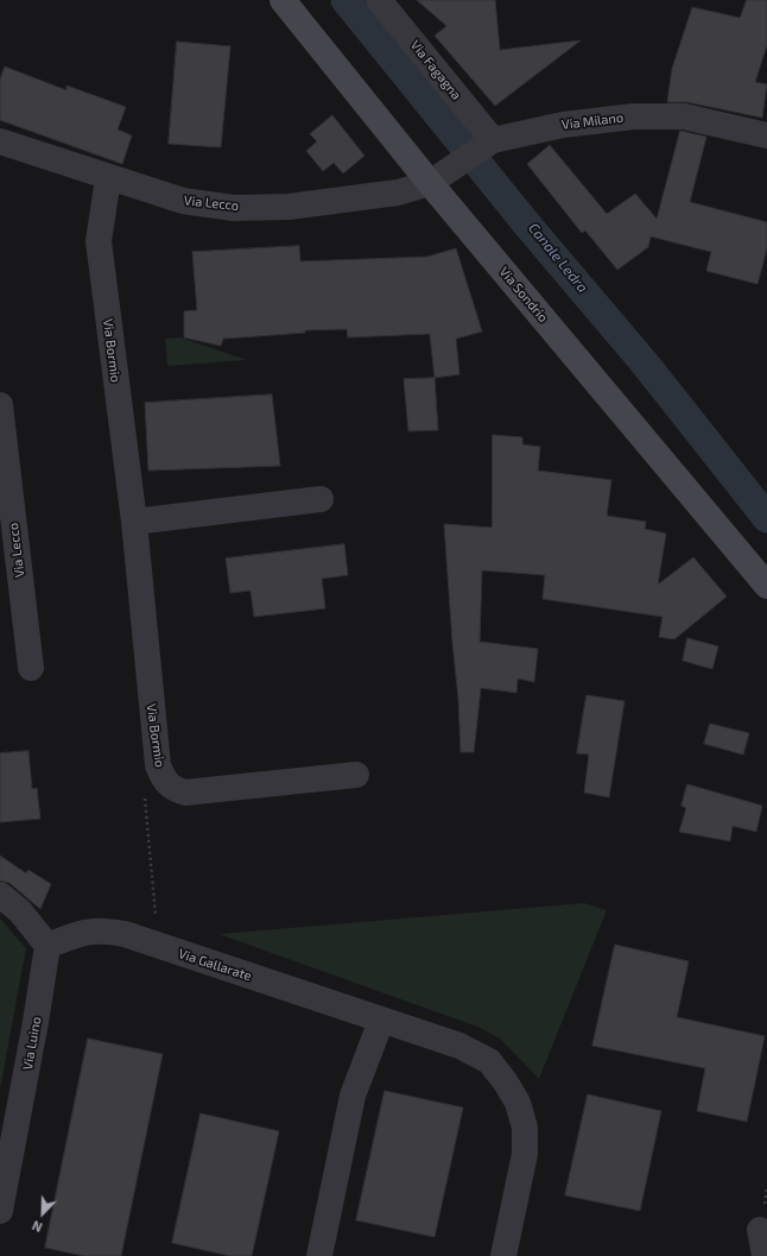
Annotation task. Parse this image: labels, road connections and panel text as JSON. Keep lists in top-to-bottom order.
{
  "streets": {
    "street": [
      "Via Fagagna",
      "Via Milano",
      "Via Lecco",
      "Via Sondrio",
      "Via Bormio",
      "Via Gallarate",
      "Via Luino"
    ]
  },
  "crossings": [
    ["Via Fagagna", "Via Milano"],
    ["Via Milano", "Via Lecco"],
    ["Via Milano", "Via Sondrio"],
    ["Via Lecco", "Via Sondrio"],
    ["Via Lecco", "Via Bormio"],
    ["Via Gallarate", "Via Luino"]
  ],
  "water": ["Canale Ledra"],
  "north": "bottom left"
}
